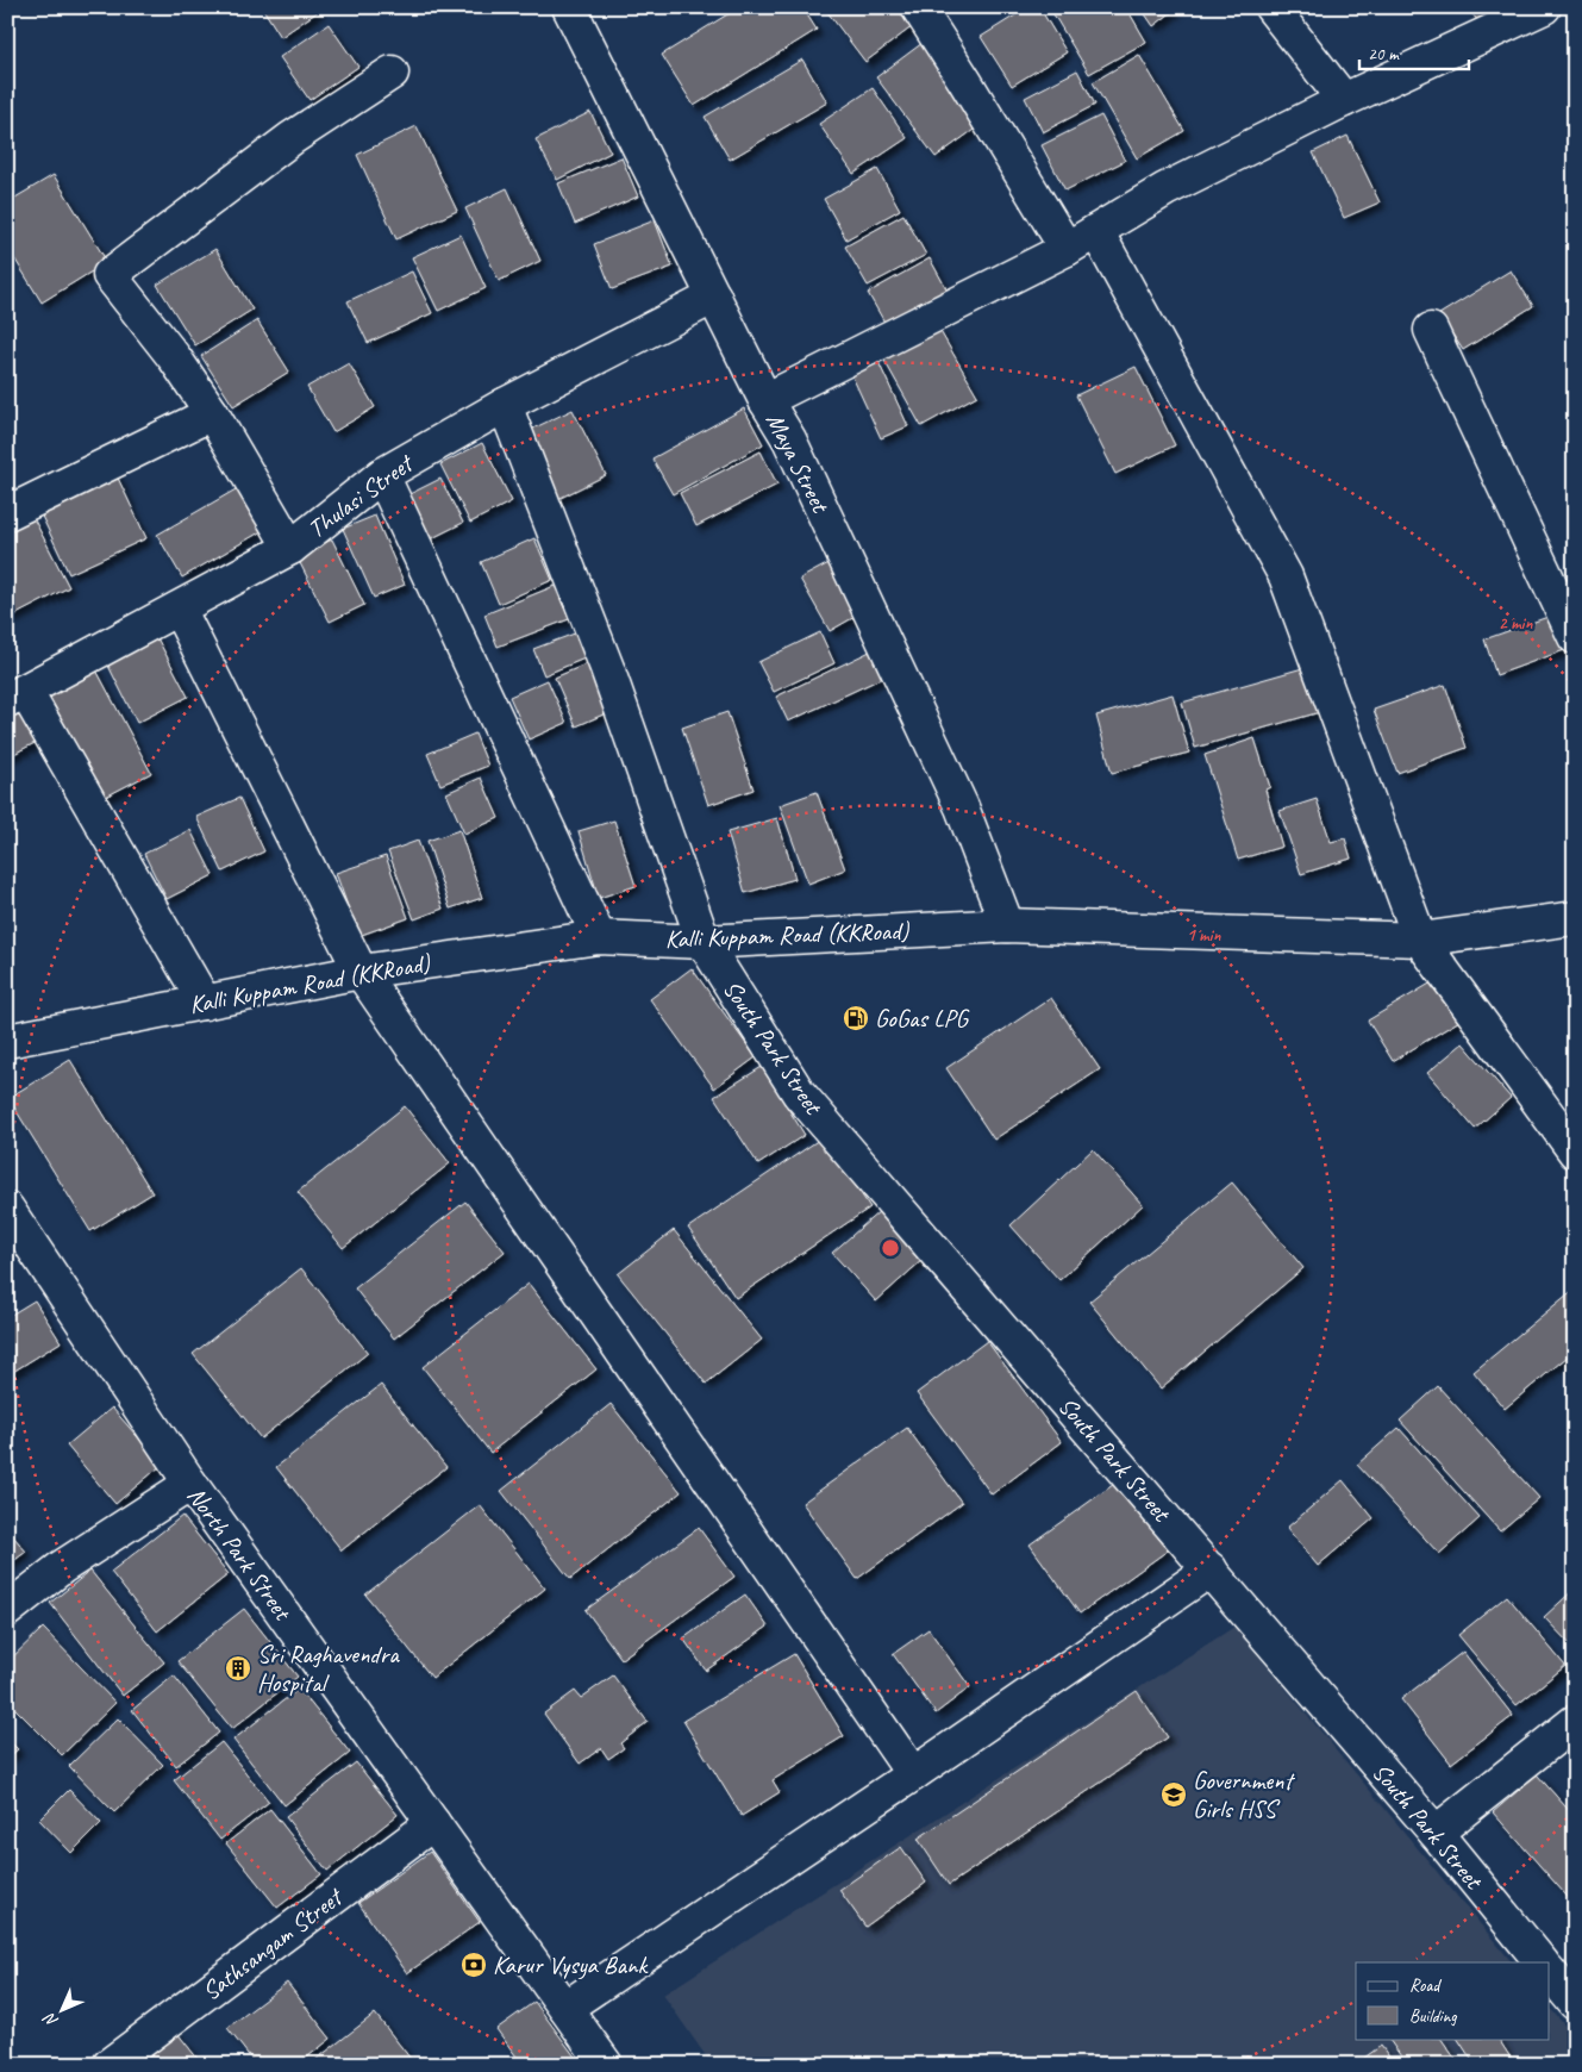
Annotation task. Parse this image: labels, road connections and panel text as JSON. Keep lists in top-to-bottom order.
{
  "streets": {
    "street": [
      "Maya Street",
      "Thulasi Street",
      "Kalli Kuppam Road (KKRoad)",
      "South Park Street",
      "North Park Street",
      "Sathsangam Street"
    ]
  },
  "crossings": [
    ["Maya Street", "Thulasi Street"],
    ["Maya Street", "Kalli Kuppam Road (KKRoad)"],
    ["Thulasi Street", "South Park Street"],
    ["Kalli Kuppam Road (KKRoad)", "South Park Street"],
    ["North Park Street", "Sathsangam Street"]
  ],
  "places": {
    "fuel station": ["GoGas LPG"],
    "building": ["Sri Raghavendra Hospital"],
    "school or university": ["Government Girls HSS"],
    "bank": ["Karur Vysya Bank"]
  },
  "legend": ["Road", "Building"],
  "scale_bar": "20 m",
  "north": "bottom left",
  "rings": ["2 min", "1 min"]
}
